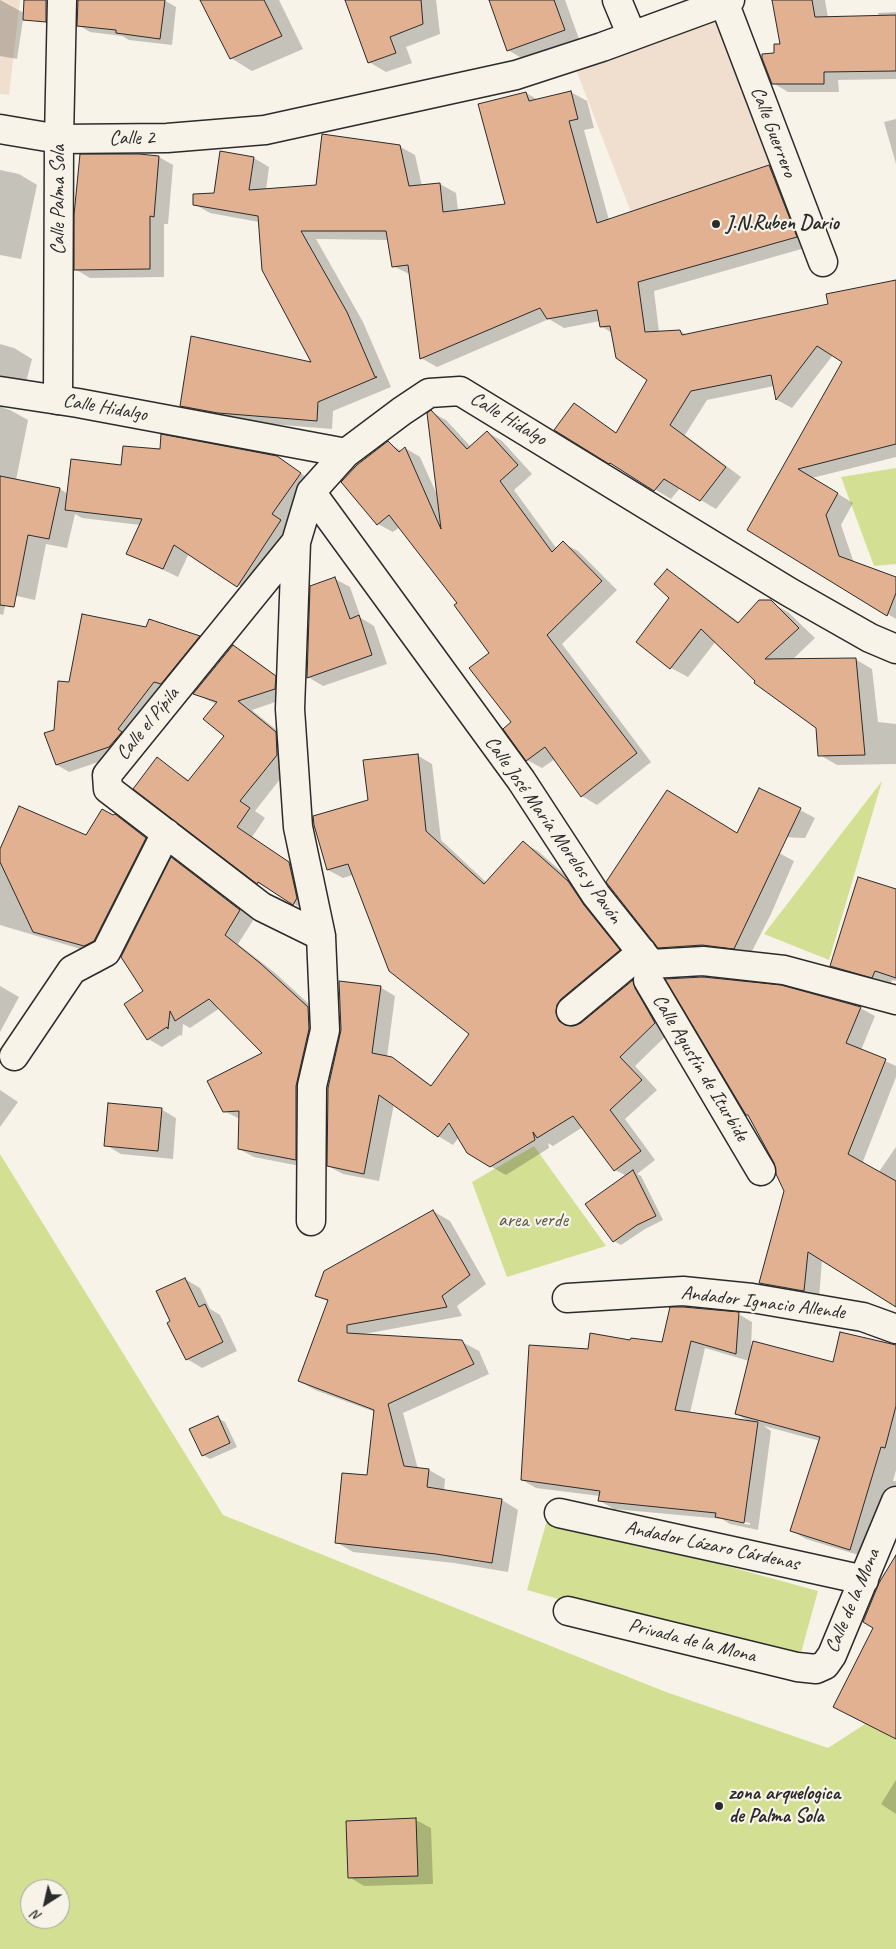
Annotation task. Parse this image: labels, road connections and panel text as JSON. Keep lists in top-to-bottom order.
{
  "streets": {
    "street": [
      "Calle Guerrero",
      "Calle 2",
      "Calle Palma Sola",
      "Calle Hidalgo",
      "Calle el Pípila",
      "Calle José María Morelos y Pavón",
      "Calle Agustín de Iturbide",
      "Andador Ignacio Allende",
      "Andador Lázaro Cárdenas",
      "Calle de la Mona",
      "Privada de la Mona"
    ]
  },
  "crossings": [
    ["Calle Guerrero", "Calle 2"],
    ["Calle 2", "Calle Palma Sola"],
    ["Calle Palma Sola", "Calle Hidalgo"],
    ["Calle Hidalgo", "Calle el Pípila"],
    ["Calle el Pípila", "Calle José María Morelos y Pavón"],
    ["Calle José María Morelos y Pavón", "Calle Agustín de Iturbide"],
    ["Andador Lázaro Cárdenas", "Calle de la Mona"],
    ["Calle de la Mona", "Privada de la Mona"]
  ],
  "parks": ["area verde"],
  "places": ["J.N.Ruben Dario", "zona arquelogica de Palma Sola"],
  "north": "bottom left"
}
